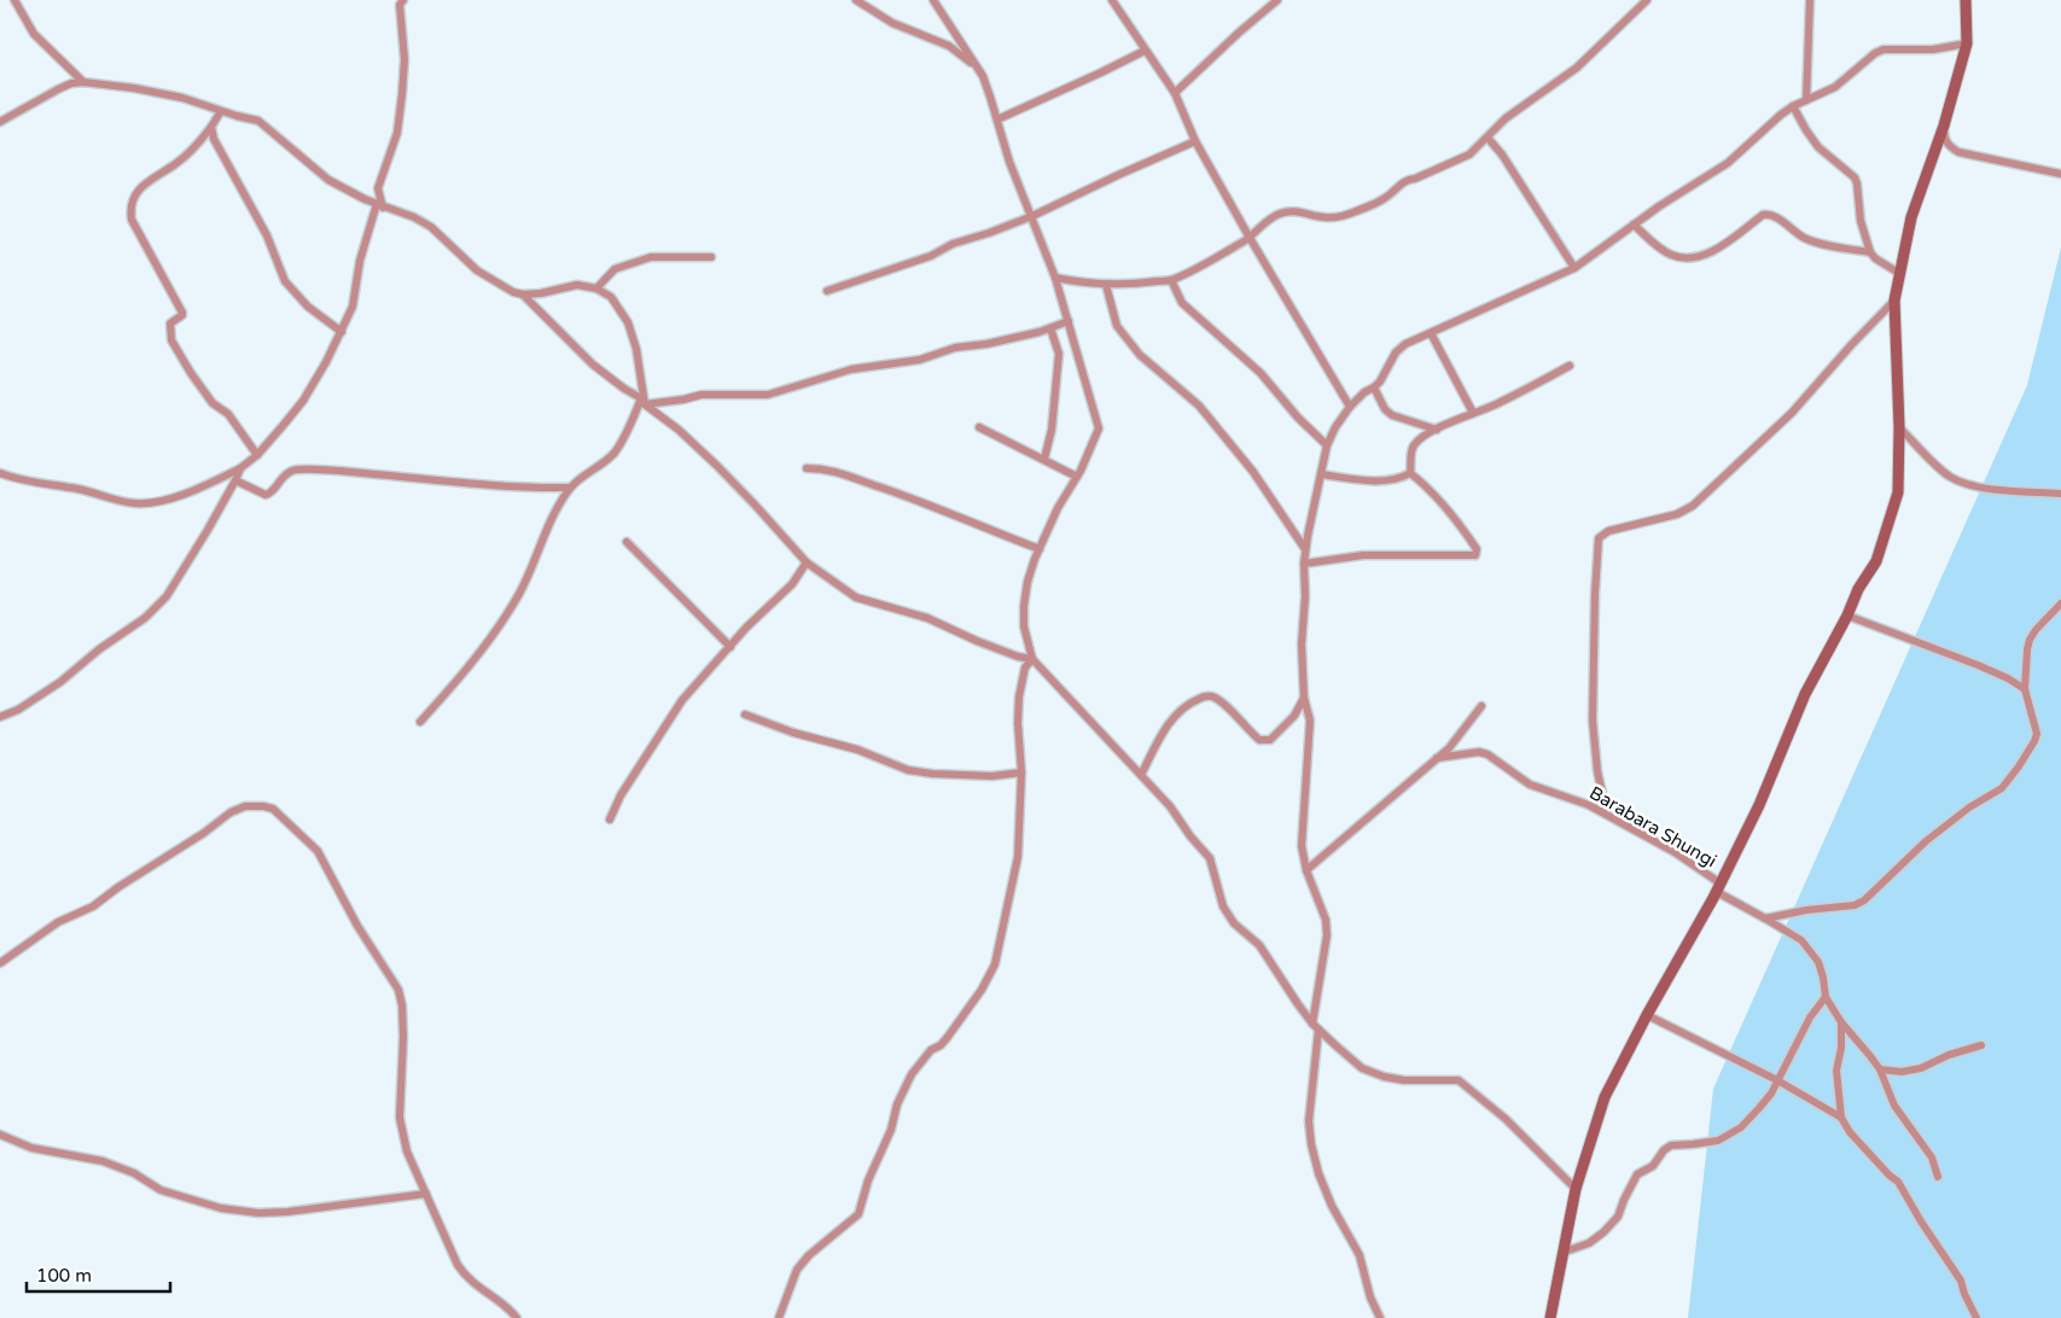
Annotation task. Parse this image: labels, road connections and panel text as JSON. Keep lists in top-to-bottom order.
{
  "streets": {
    "street": ["Barabara Shungi"]
  },
  "scale_bar": "100 m"
}
